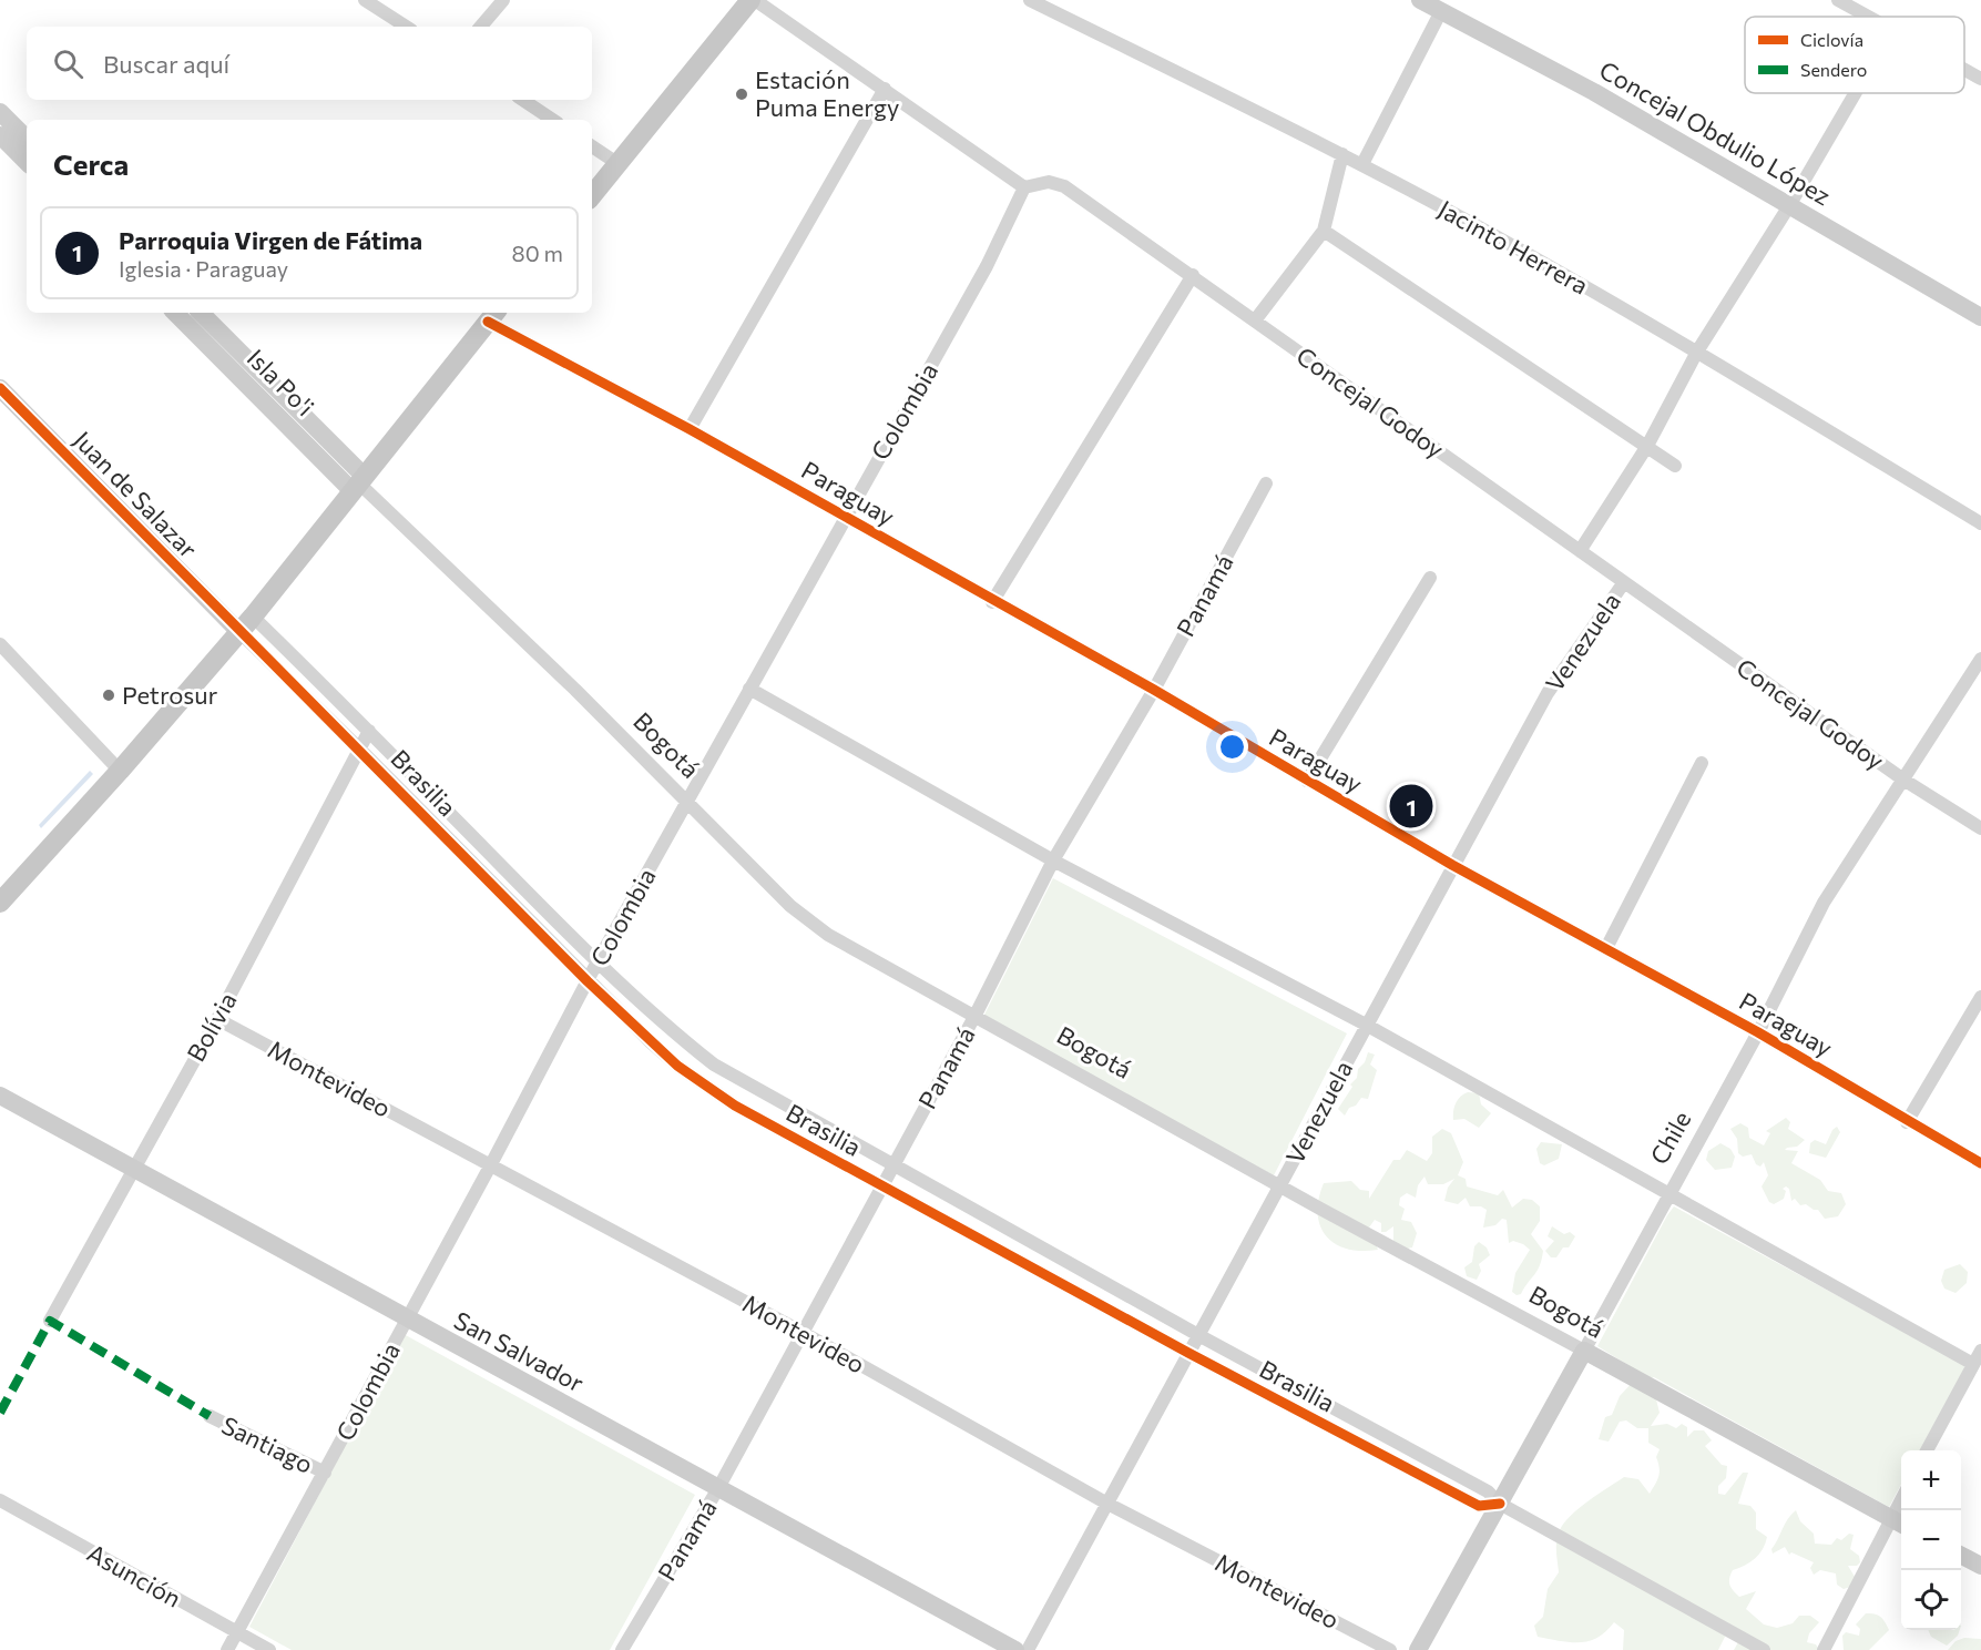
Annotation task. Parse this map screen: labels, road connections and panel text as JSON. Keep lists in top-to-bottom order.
{
  "streets": {
    "street": [
      "Concejal Obdulio López",
      "Jacinto Herrera",
      "Isla Po'i",
      "Concejal Godoy",
      "Colombia",
      "Paraguay",
      "Juan de Salazar",
      "Panamá",
      "Venezuela",
      "Bogotá",
      "Brasilia",
      "Bolívia",
      "Montevideo",
      "Chile",
      "San Salvador",
      "Santiago",
      "Asunción"
    ]
  },
  "crossings": [
    ["Isla Po'i", "Bogotá"],
    ["Concejal Godoy", "Colombia"],
    ["Concejal Godoy", "Venezuela"],
    ["Concejal Godoy", "Chile"],
    ["Colombia", "Paraguay"],
    ["Colombia", "Bogotá"],
    ["Colombia", "Brasilia"],
    ["Colombia", "Montevideo"],
    ["Colombia", "San Salvador"],
    ["Colombia", "Santiago"],
    ["Colombia", "Asunción"],
    ["Paraguay", "Panamá"],
    ["Paraguay", "Venezuela"],
    ["Paraguay", "Chile"],
    ["Juan de Salazar", "Brasilia"],
    ["Panamá", "Bogotá"],
    ["Panamá", "Brasilia"],
    ["Panamá", "Montevideo"],
    ["Panamá", "San Salvador"],
    ["Venezuela", "Bogotá"],
    ["Venezuela", "Brasilia"],
    ["Venezuela", "Montevideo"],
    ["Bogotá", "Chile"],
    ["Brasilia", "Bolívia"],
    ["Brasilia", "Chile"],
    ["Bolívia", "Montevideo"],
    ["Bolívia", "San Salvador"]
  ],
  "places": ["Estación Puma Energy", "Petrosur"],
  "legend": ["Ciclovía", "Sendero"],
  "page": {
    "search": "Buscar aquí",
    "heading": "Cerca",
    "list": [
      {
        "mark": "1",
        "name": "Parroquia Virgen de Fátima",
        "note": "Iglesia · Paraguay",
        "value": "80 m"
      }
    ],
    "pins": "1",
    "map_buttons": ["+", "−"]
  }
}
